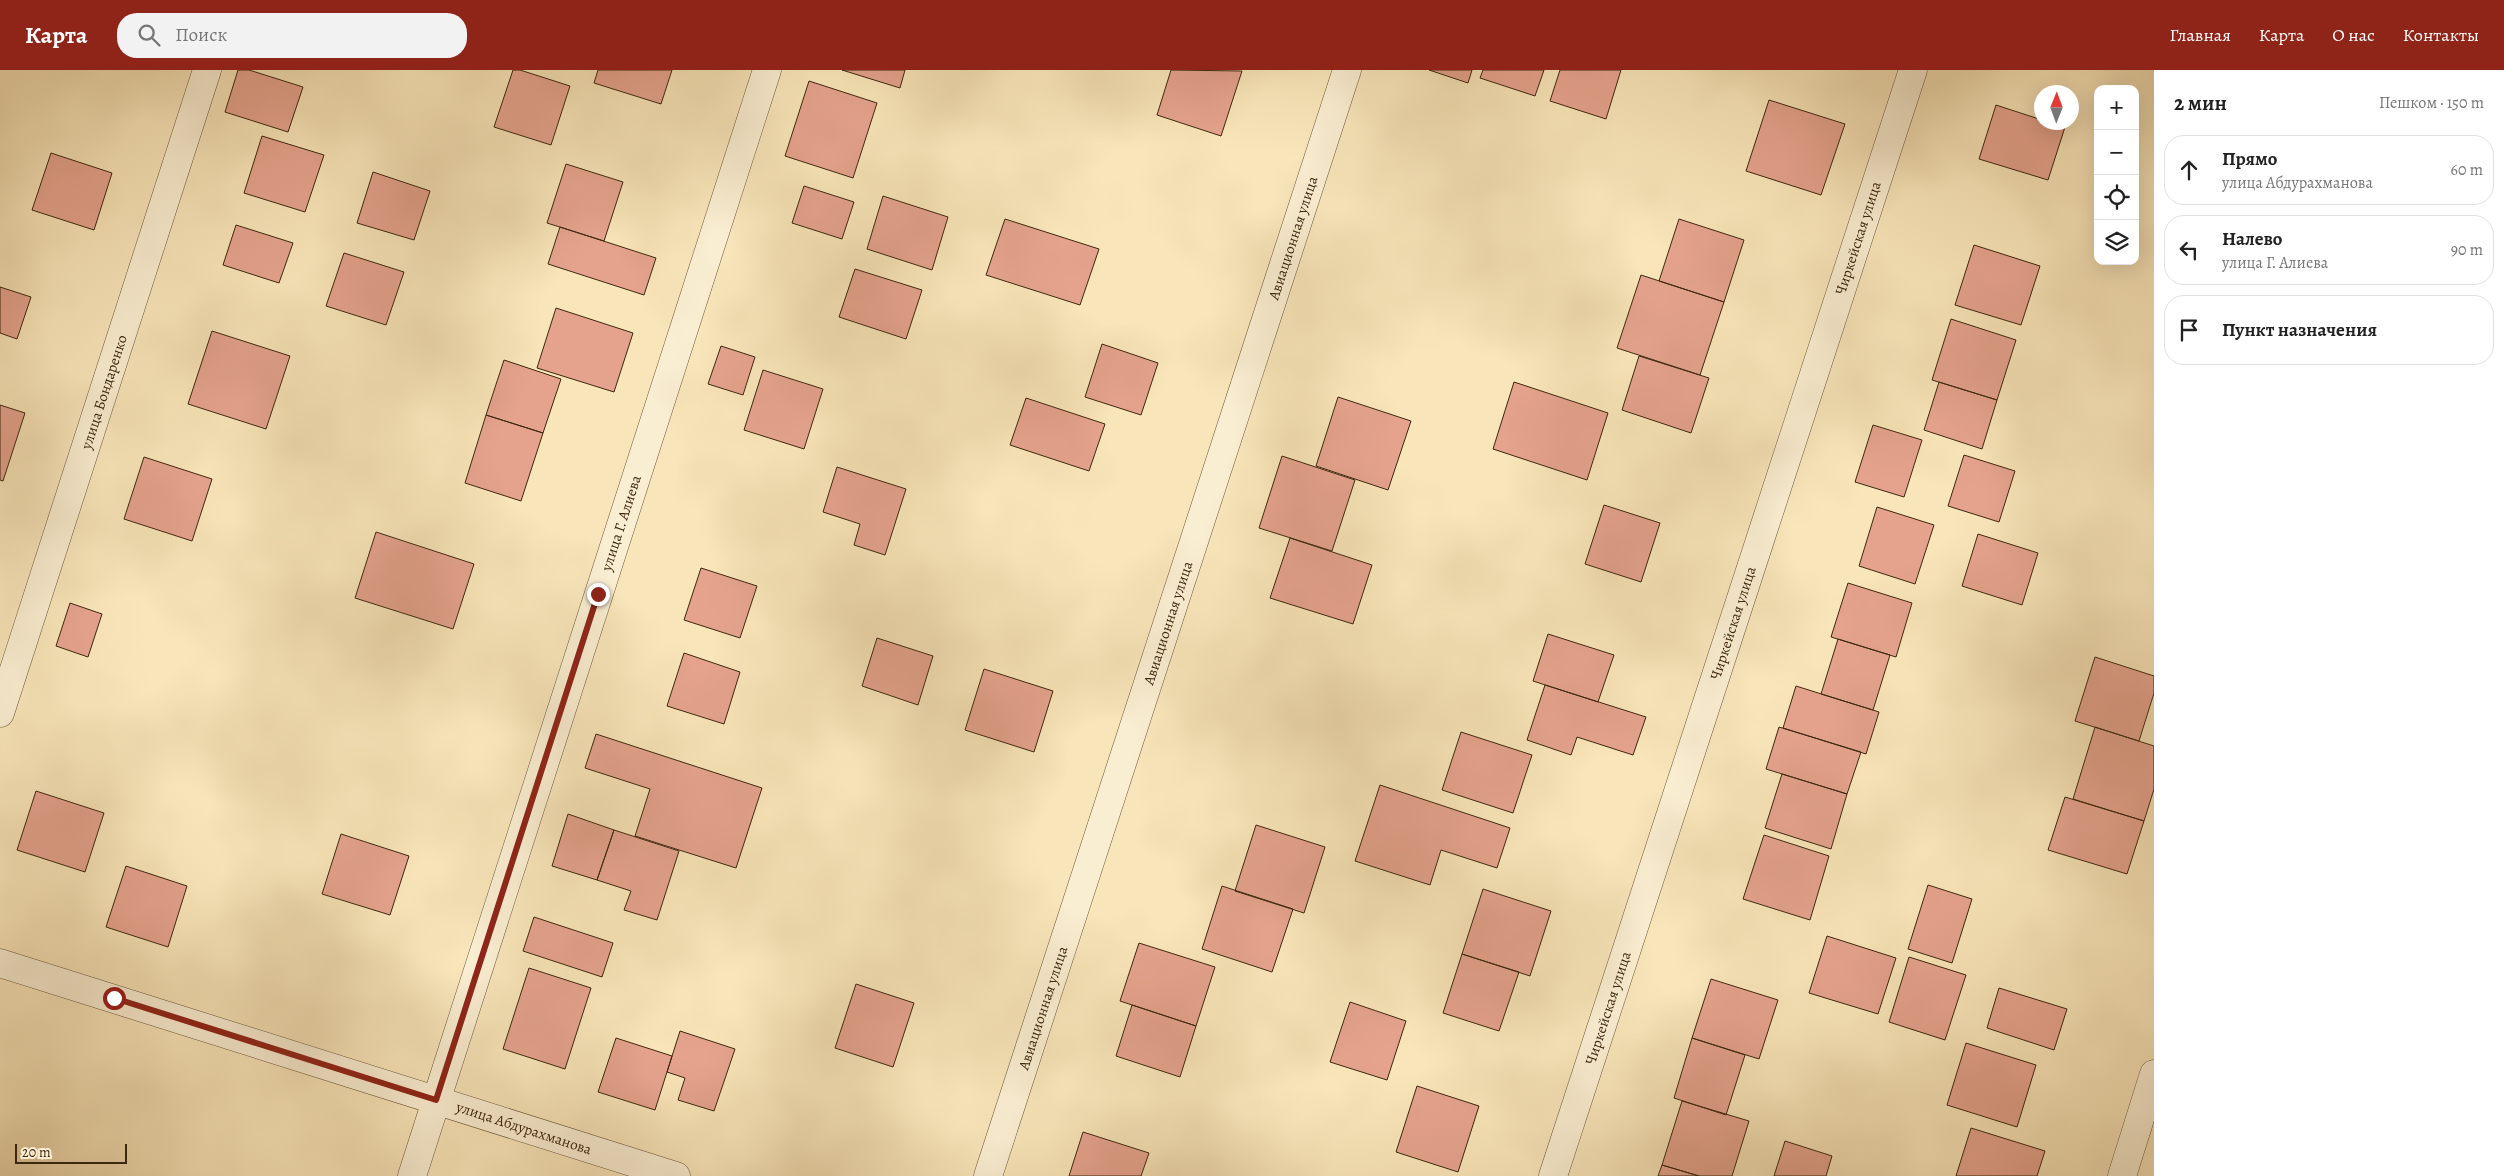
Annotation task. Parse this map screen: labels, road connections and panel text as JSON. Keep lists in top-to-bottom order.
{
  "streets": {
    "street": [
      "Авиационная улица",
      "Чиркейская улица",
      "улица Бондаренко",
      "улица Г. Алиева",
      "улица Абдурахманова"
    ]
  },
  "crossings": [
    ["улица Г. Алиева", "улица Абдурахманова"]
  ],
  "scale_bar": "20 m",
  "north": "top",
  "page": {
    "header": "Карта",
    "search": "Поиск",
    "nav": [
      "Главная",
      "Карта",
      "О нас",
      "Контакты"
    ],
    "heading": ["2 мин", "Пешком · 150 m"],
    "map_buttons": ["+", "−"],
    "list": [
      ["Прямо", "улица Абдурахманова", "60 m"],
      ["Налево", "улица Г. Алиева", "90 m"],
      "Пункт назначения"
    ],
    "scale": "20 m"
  }
}
